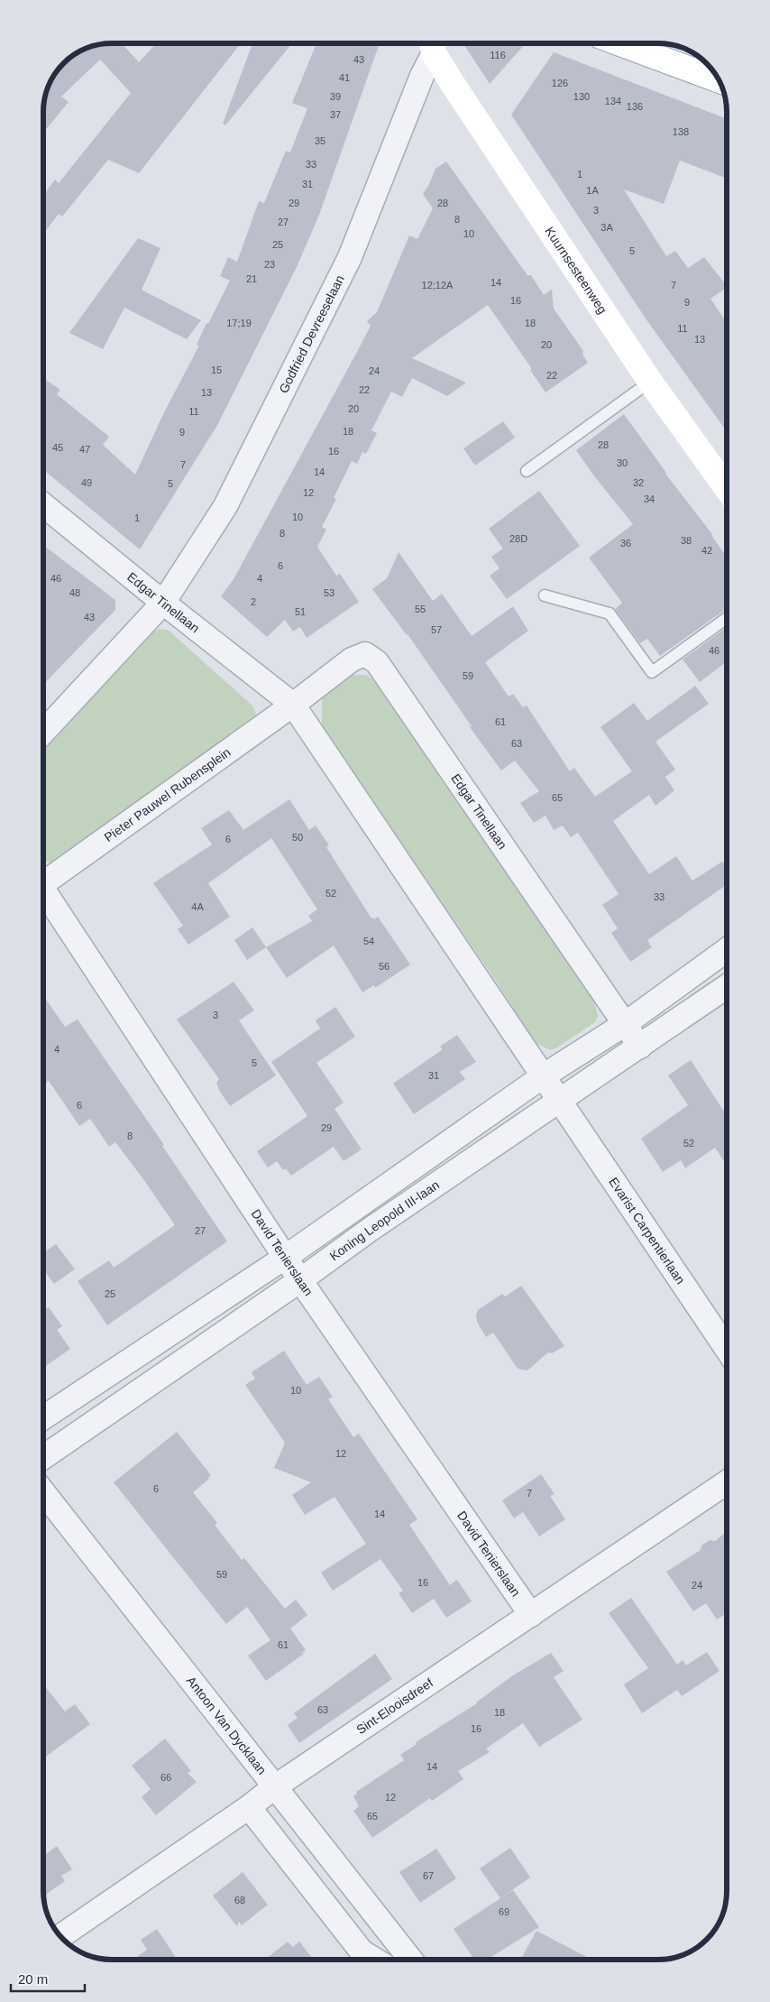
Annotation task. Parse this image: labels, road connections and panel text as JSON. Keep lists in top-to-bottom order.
{
  "streets": {
    "street": [
      "Kuurnsesteenweg",
      "Godfried Devreeselaan",
      "Edgar Tinellaan",
      "Pieter Pauwel Rubensplein",
      "Koning Leopold III-laan",
      "Evarist Carpentierlaan",
      "David Tenierslaan",
      "Sint-Elooisdreef",
      "Antoon Van Dycklaan"
    ]
  },
  "crossings": [
    ["Kuurnsesteenweg", "Godfried Devreeselaan"],
    ["Godfried Devreeselaan", "Edgar Tinellaan"],
    ["Edgar Tinellaan", "Pieter Pauwel Rubensplein"],
    ["Edgar Tinellaan", "Koning Leopold III-laan"],
    ["Edgar Tinellaan", "Evarist Carpentierlaan"],
    ["Koning Leopold III-laan", "Evarist Carpentierlaan"],
    ["Koning Leopold III-laan", "David Tenierslaan"],
    ["David Tenierslaan", "Sint-Elooisdreef"],
    ["Sint-Elooisdreef", "Antoon Van Dycklaan"]
  ],
  "house_numbers": [
    "116",
    "43",
    "41",
    "126",
    "39",
    "130",
    "134",
    "136",
    "37",
    "138",
    "35",
    "33",
    "1",
    "31",
    "1A",
    "29",
    "28",
    "3",
    "8",
    "27",
    "3A",
    "10",
    "25",
    "5",
    "23",
    "21",
    "14",
    "12;12A",
    "7",
    "16",
    "9",
    "17;19",
    "18",
    "11",
    "13",
    "20",
    "15",
    "24",
    "22",
    "22",
    "13",
    "20",
    "11",
    "18",
    "9",
    "28",
    "45",
    "47",
    "16",
    "30",
    "7",
    "14",
    "49",
    "32",
    "5",
    "12",
    "34",
    "10",
    "1",
    "8",
    "28D",
    "38",
    "36",
    "42",
    "6",
    "46",
    "4",
    "48",
    "53",
    "2",
    "55",
    "51",
    "43",
    "57",
    "46",
    "59",
    "61",
    "63",
    "65",
    "50",
    "6",
    "52",
    "33",
    "4A",
    "54",
    "56",
    "3",
    "4",
    "5",
    "31",
    "6",
    "29",
    "8",
    "52",
    "27",
    "25",
    "10",
    "12",
    "6",
    "7",
    "14",
    "59",
    "16",
    "24",
    "61",
    "63",
    "18",
    "16",
    "14",
    "66",
    "12",
    "65",
    "67",
    "68",
    "69"
  ],
  "scale_bar": "20 m"
}
